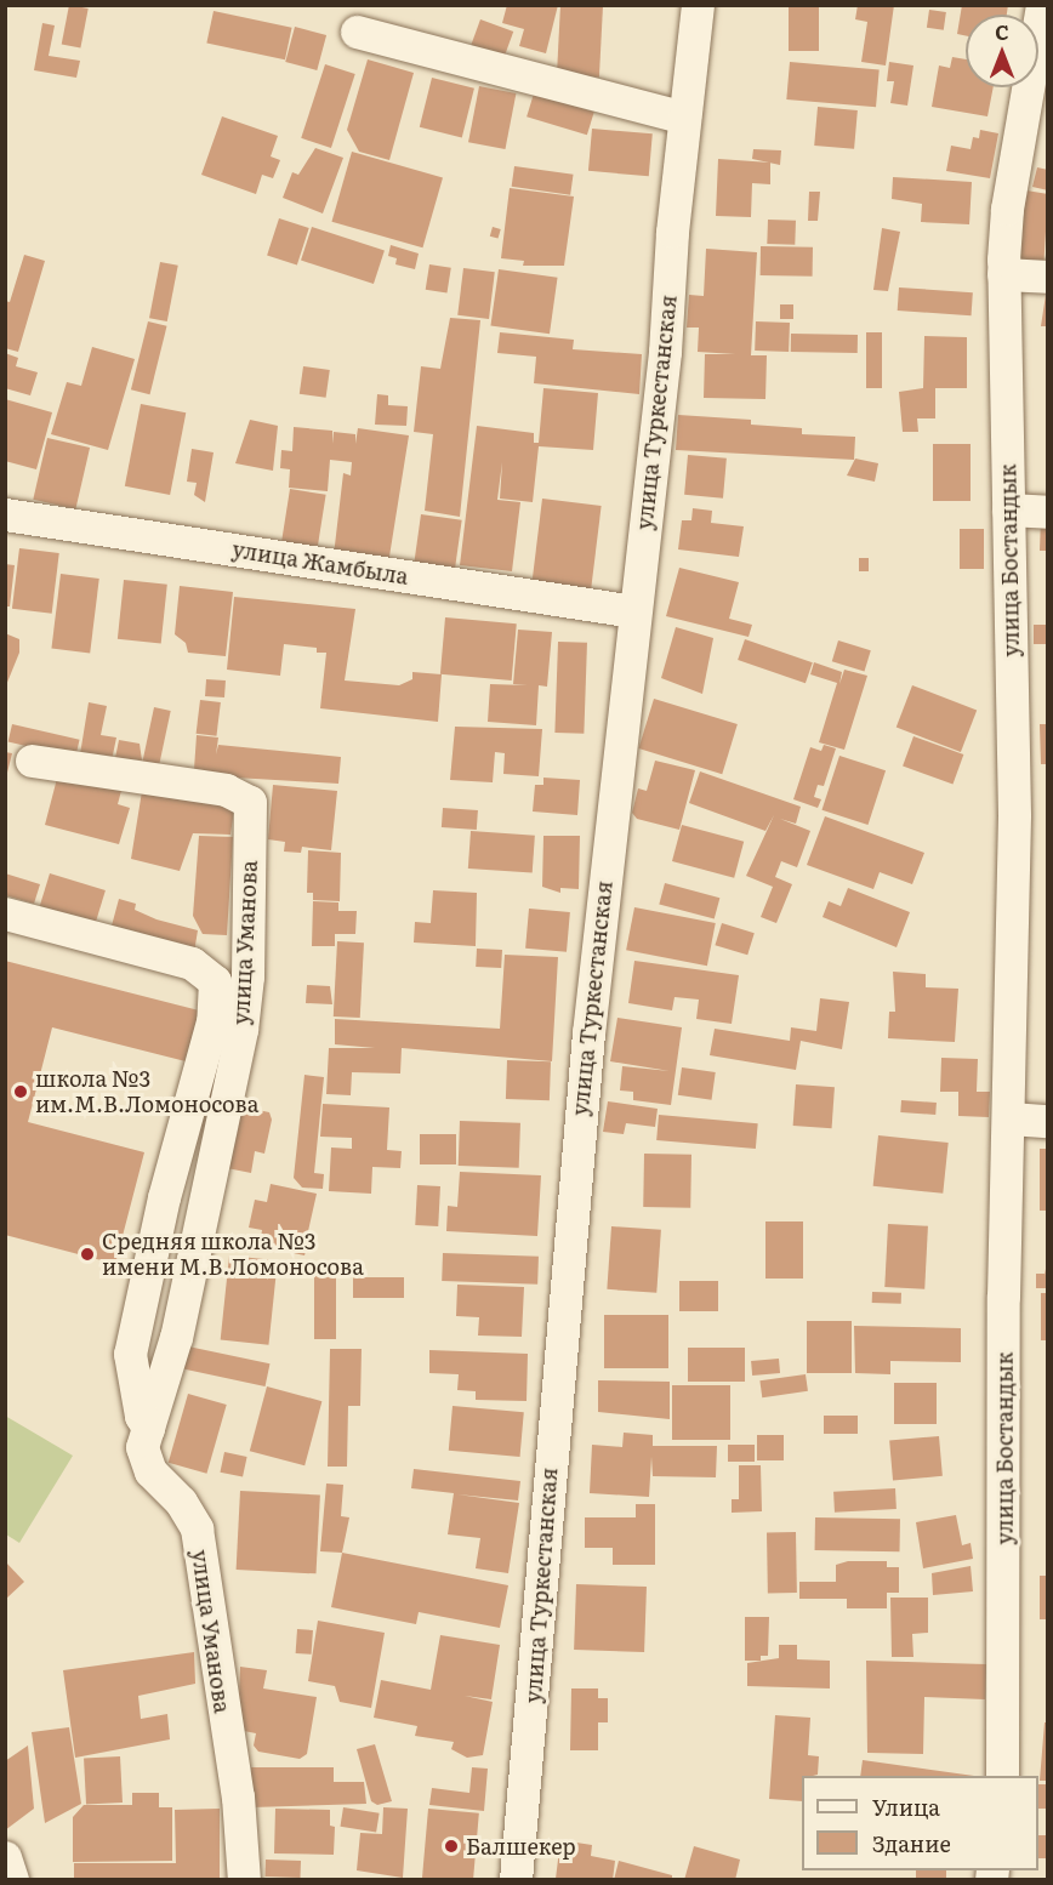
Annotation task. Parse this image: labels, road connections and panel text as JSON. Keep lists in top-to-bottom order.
{
  "streets": {
    "street": [
      "улица Туркестанская",
      "улица Бостандык",
      "улица Жамбыла",
      "улица Уманова"
    ]
  },
  "crossings": [
    ["улица Туркестанская", "улица Жамбыла"]
  ],
  "places": ["школа №3 им.М.В.Ломоносова", "Средняя школа №3 имени М.В.Ломоносова", "Балшекер"],
  "legend": ["Улица", "Здание"],
  "north": "top"
}
